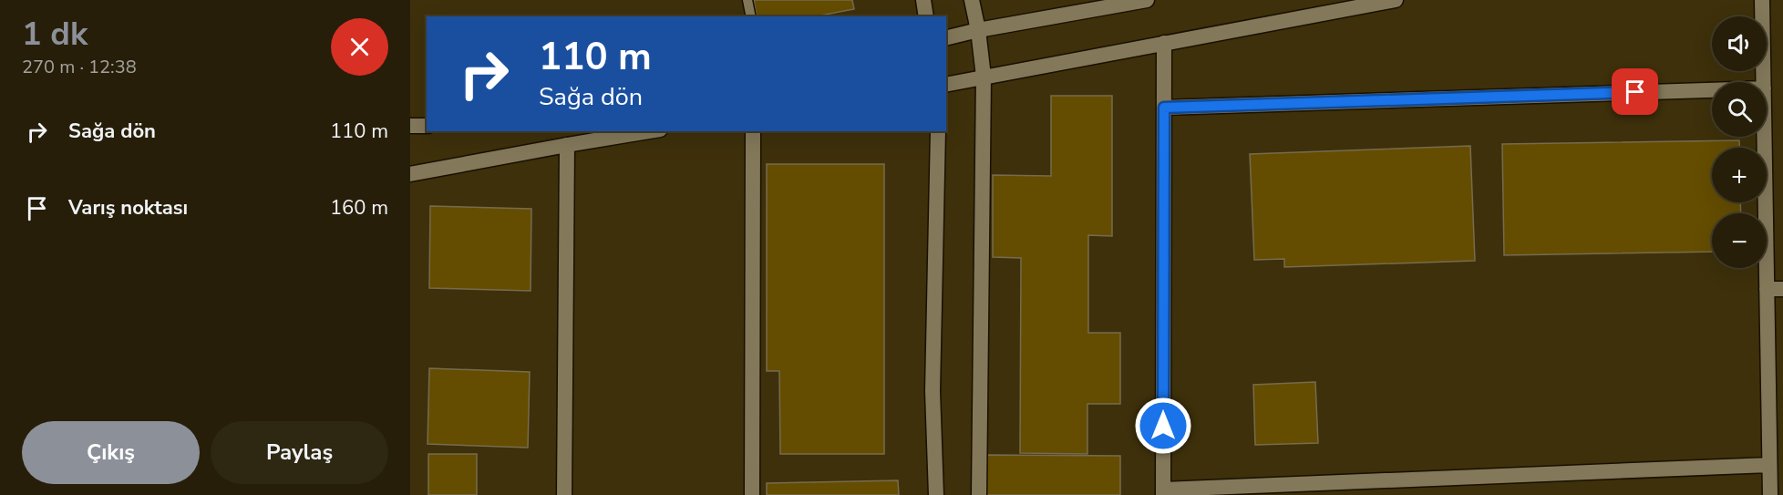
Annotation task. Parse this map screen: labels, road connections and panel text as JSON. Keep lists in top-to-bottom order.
{
  "page": {
    "heading": ["1 dk", "270 m · 12:38"],
    "map_buttons": ["+", "−"],
    "turn": ["110 m", "Sağa dön"],
    "list": [
      {
        "name": "Sağa dön",
        "value": "110 m"
      },
      {
        "name": "Varış noktası",
        "value": "160 m"
      }
    ],
    "buttons": ["Çıkış", "Paylaş"]
  }
}
